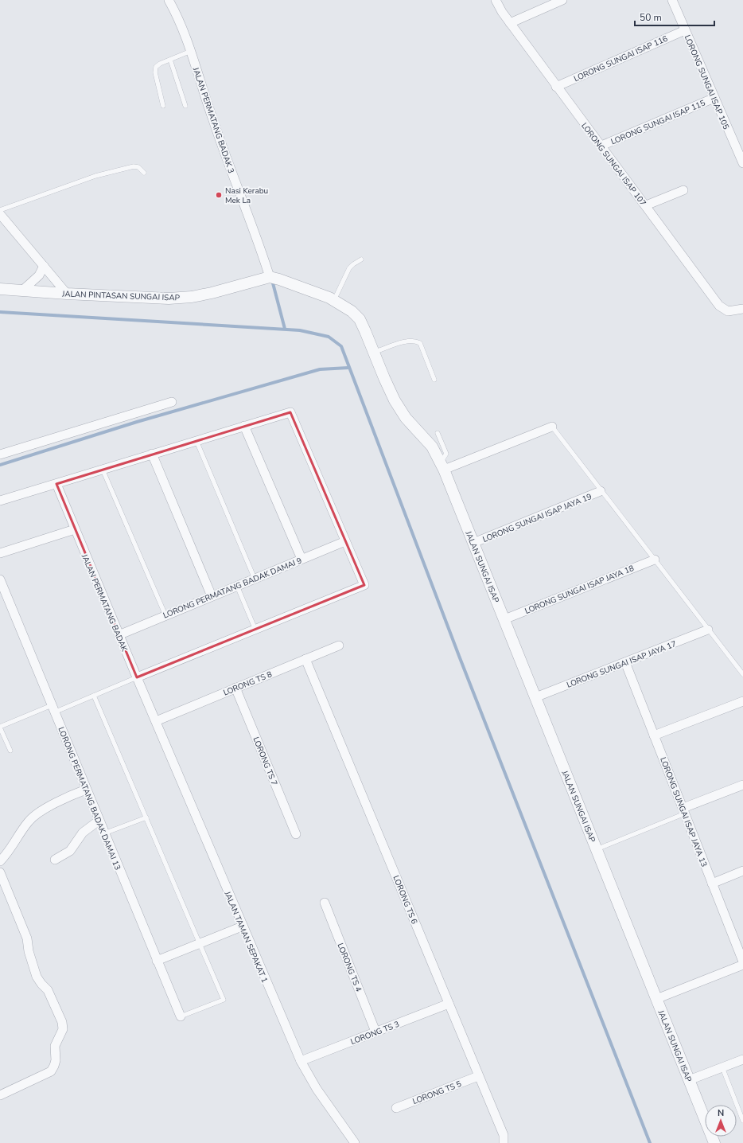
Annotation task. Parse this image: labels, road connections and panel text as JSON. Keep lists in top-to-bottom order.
{
  "streets": {
    "street": [
      "LORONG SUNGAI ISAP 116",
      "LORONG SUNGAI ISAP 105",
      "JALAN PERMATANG BADAK 3",
      "LORONG SUNGAI ISAP 115",
      "LORONG SUNGAI ISAP 107",
      "JALAN PINTASAN SUNGAI ISAP",
      "LORONG SUNGAI ISAP JAYA 19",
      "JALAN SUNGAI ISAP",
      "LORONG PERMATANG BADAK DAMAI 9",
      "LORONG SUNGAI ISAP JAYA 18",
      "JALAN PERMATANG BADAK",
      "LORONG SUNGAI ISAP JAYA 17",
      "LORONG TS 8",
      "LORONG TS 7",
      "LORONG PERMATANG BADAK DAMAI 13",
      "LORONG SUNGAI ISAP JAYA 13",
      "LORONG TS 6",
      "JALAN TAMAN SEPAKAT 1",
      "LORONG TS 4",
      "LORONG TS 3",
      "LORONG TS 5"
    ]
  },
  "crossings": [
    ["LORONG SUNGAI ISAP 116", "LORONG SUNGAI ISAP 105"],
    ["LORONG SUNGAI ISAP 116", "LORONG SUNGAI ISAP 107"],
    ["LORONG SUNGAI ISAP 105", "LORONG SUNGAI ISAP 115"],
    ["JALAN PERMATANG BADAK 3", "JALAN PINTASAN SUNGAI ISAP"],
    ["LORONG SUNGAI ISAP 115", "LORONG SUNGAI ISAP 107"],
    ["LORONG SUNGAI ISAP JAYA 19", "JALAN SUNGAI ISAP"],
    ["JALAN SUNGAI ISAP", "LORONG SUNGAI ISAP JAYA 18"],
    ["JALAN SUNGAI ISAP", "LORONG SUNGAI ISAP JAYA 17"],
    ["LORONG PERMATANG BADAK DAMAI 9", "JALAN PERMATANG BADAK"],
    ["JALAN PERMATANG BADAK", "LORONG TS 8"],
    ["JALAN PERMATANG BADAK", "JALAN TAMAN SEPAKAT 1"],
    ["LORONG SUNGAI ISAP JAYA 17", "LORONG SUNGAI ISAP JAYA 13"],
    ["LORONG TS 8", "LORONG TS 7"],
    ["LORONG TS 8", "LORONG TS 6"],
    ["LORONG TS 8", "JALAN TAMAN SEPAKAT 1"],
    ["LORONG TS 6", "LORONG TS 3"],
    ["LORONG TS 6", "LORONG TS 5"],
    ["JALAN TAMAN SEPAKAT 1", "LORONG TS 3"],
    ["LORONG TS 4", "LORONG TS 3"]
  ],
  "places": ["Nasi Kerabu Mek La"],
  "scale_bar": "50 m",
  "north": "top"
}
